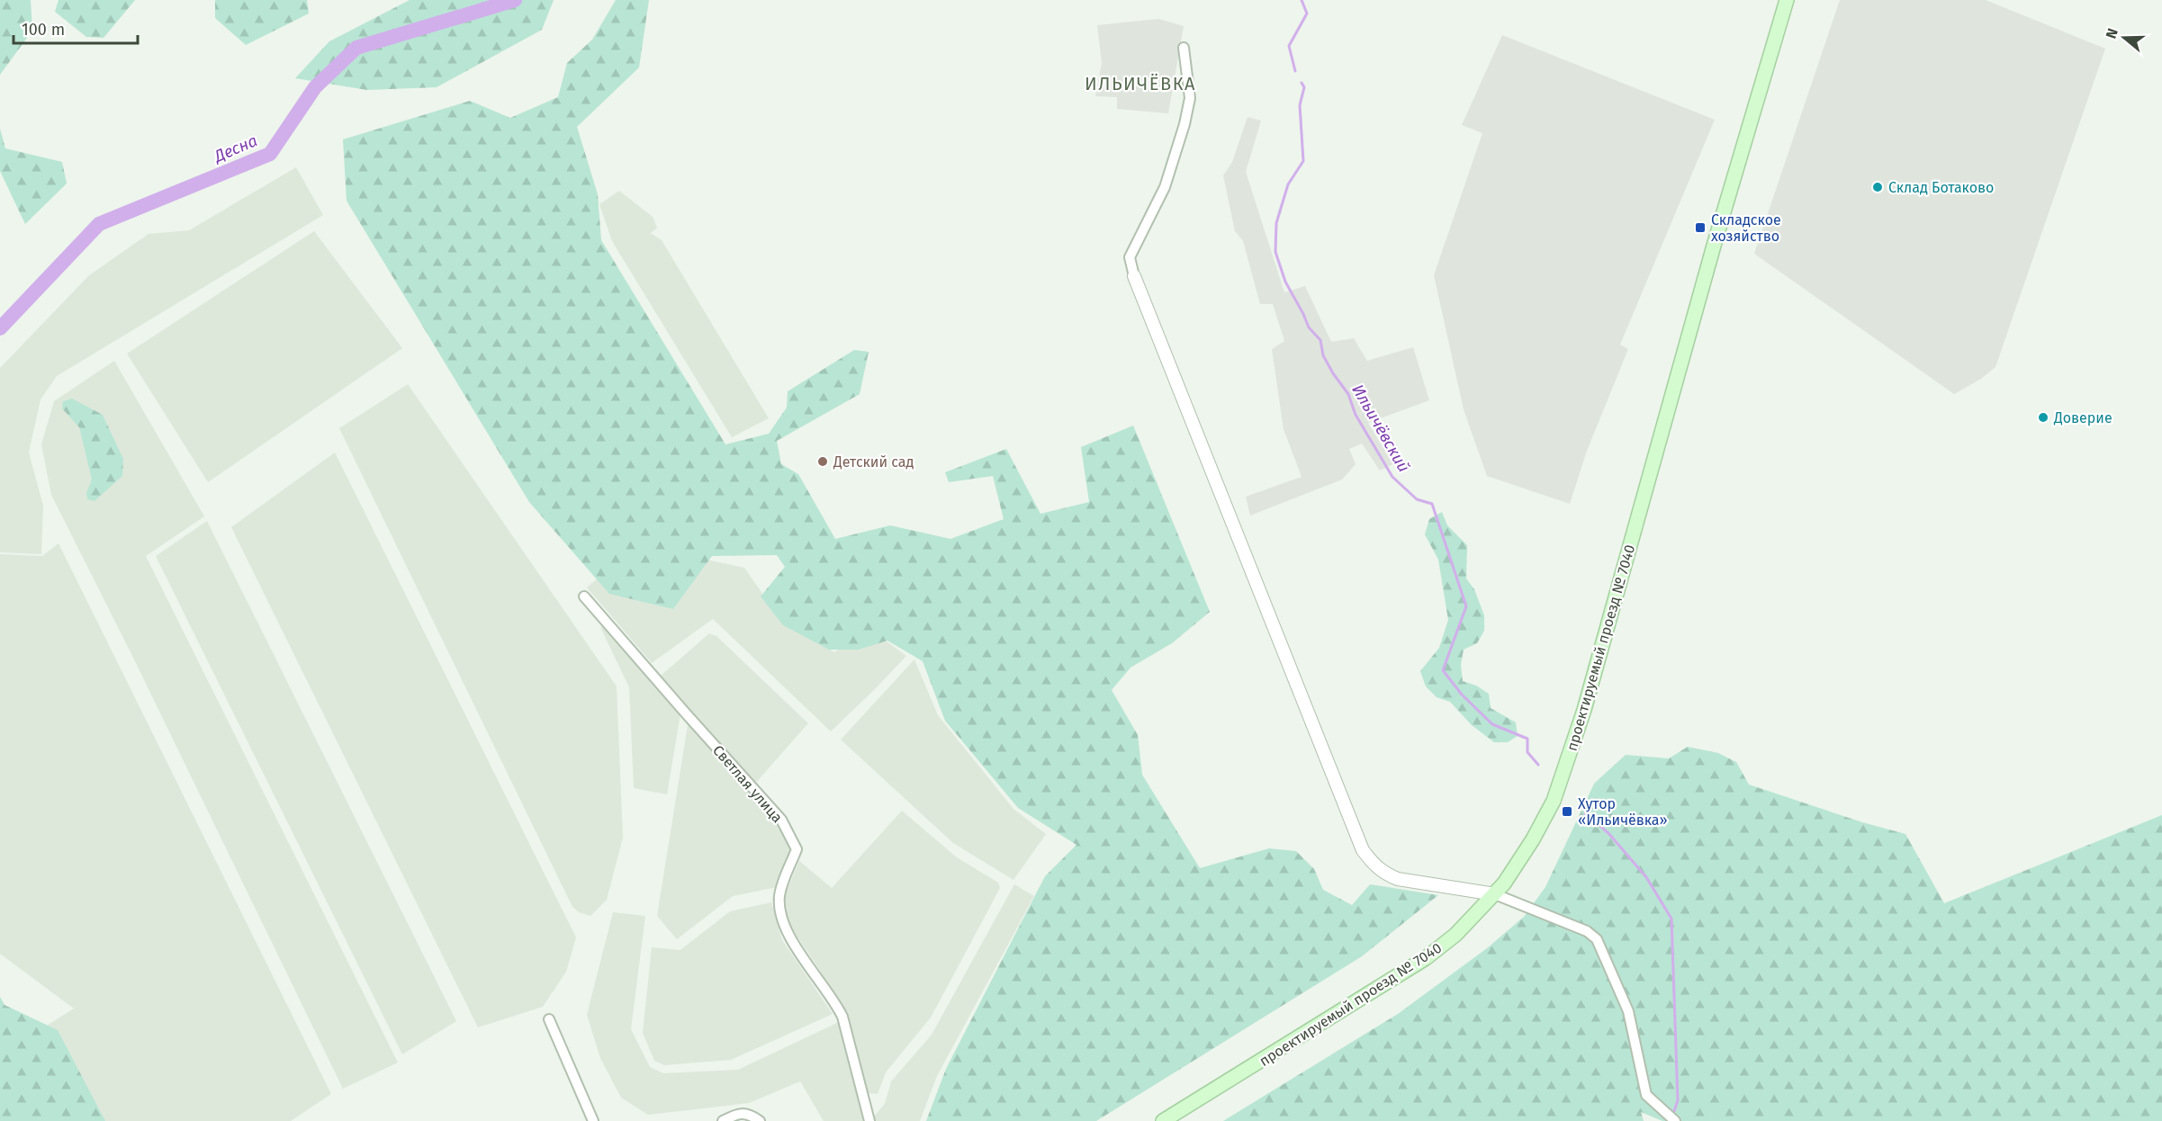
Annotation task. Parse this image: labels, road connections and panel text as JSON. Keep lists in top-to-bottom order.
{
  "streets": {
    "main road": ["проектируемый проезд № 7040"],
    "street": ["Светлая улица"]
  },
  "districts": ["ИЛЬИЧЁВКА"],
  "water": ["Десна", "Ильичёвский"],
  "places": {
    "other": ["Склад Ботаково", "Доверие", "Детский сад"],
    "transit": ["Складское хозяйство", "Хутор «Ильичёвка»"]
  },
  "scale_bar": "100 m",
  "north": "left"
}
